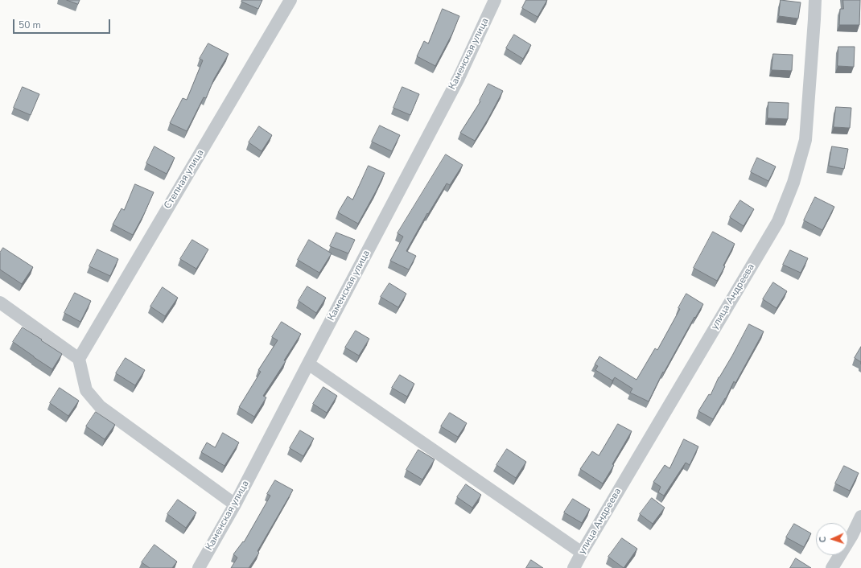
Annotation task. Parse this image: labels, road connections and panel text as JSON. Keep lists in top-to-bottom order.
{
  "streets": {
    "street": ["Каменская улица", "Степная улица", "улица Андреева"]
  },
  "scale_bar": "50 m",
  "north": "left"
}
